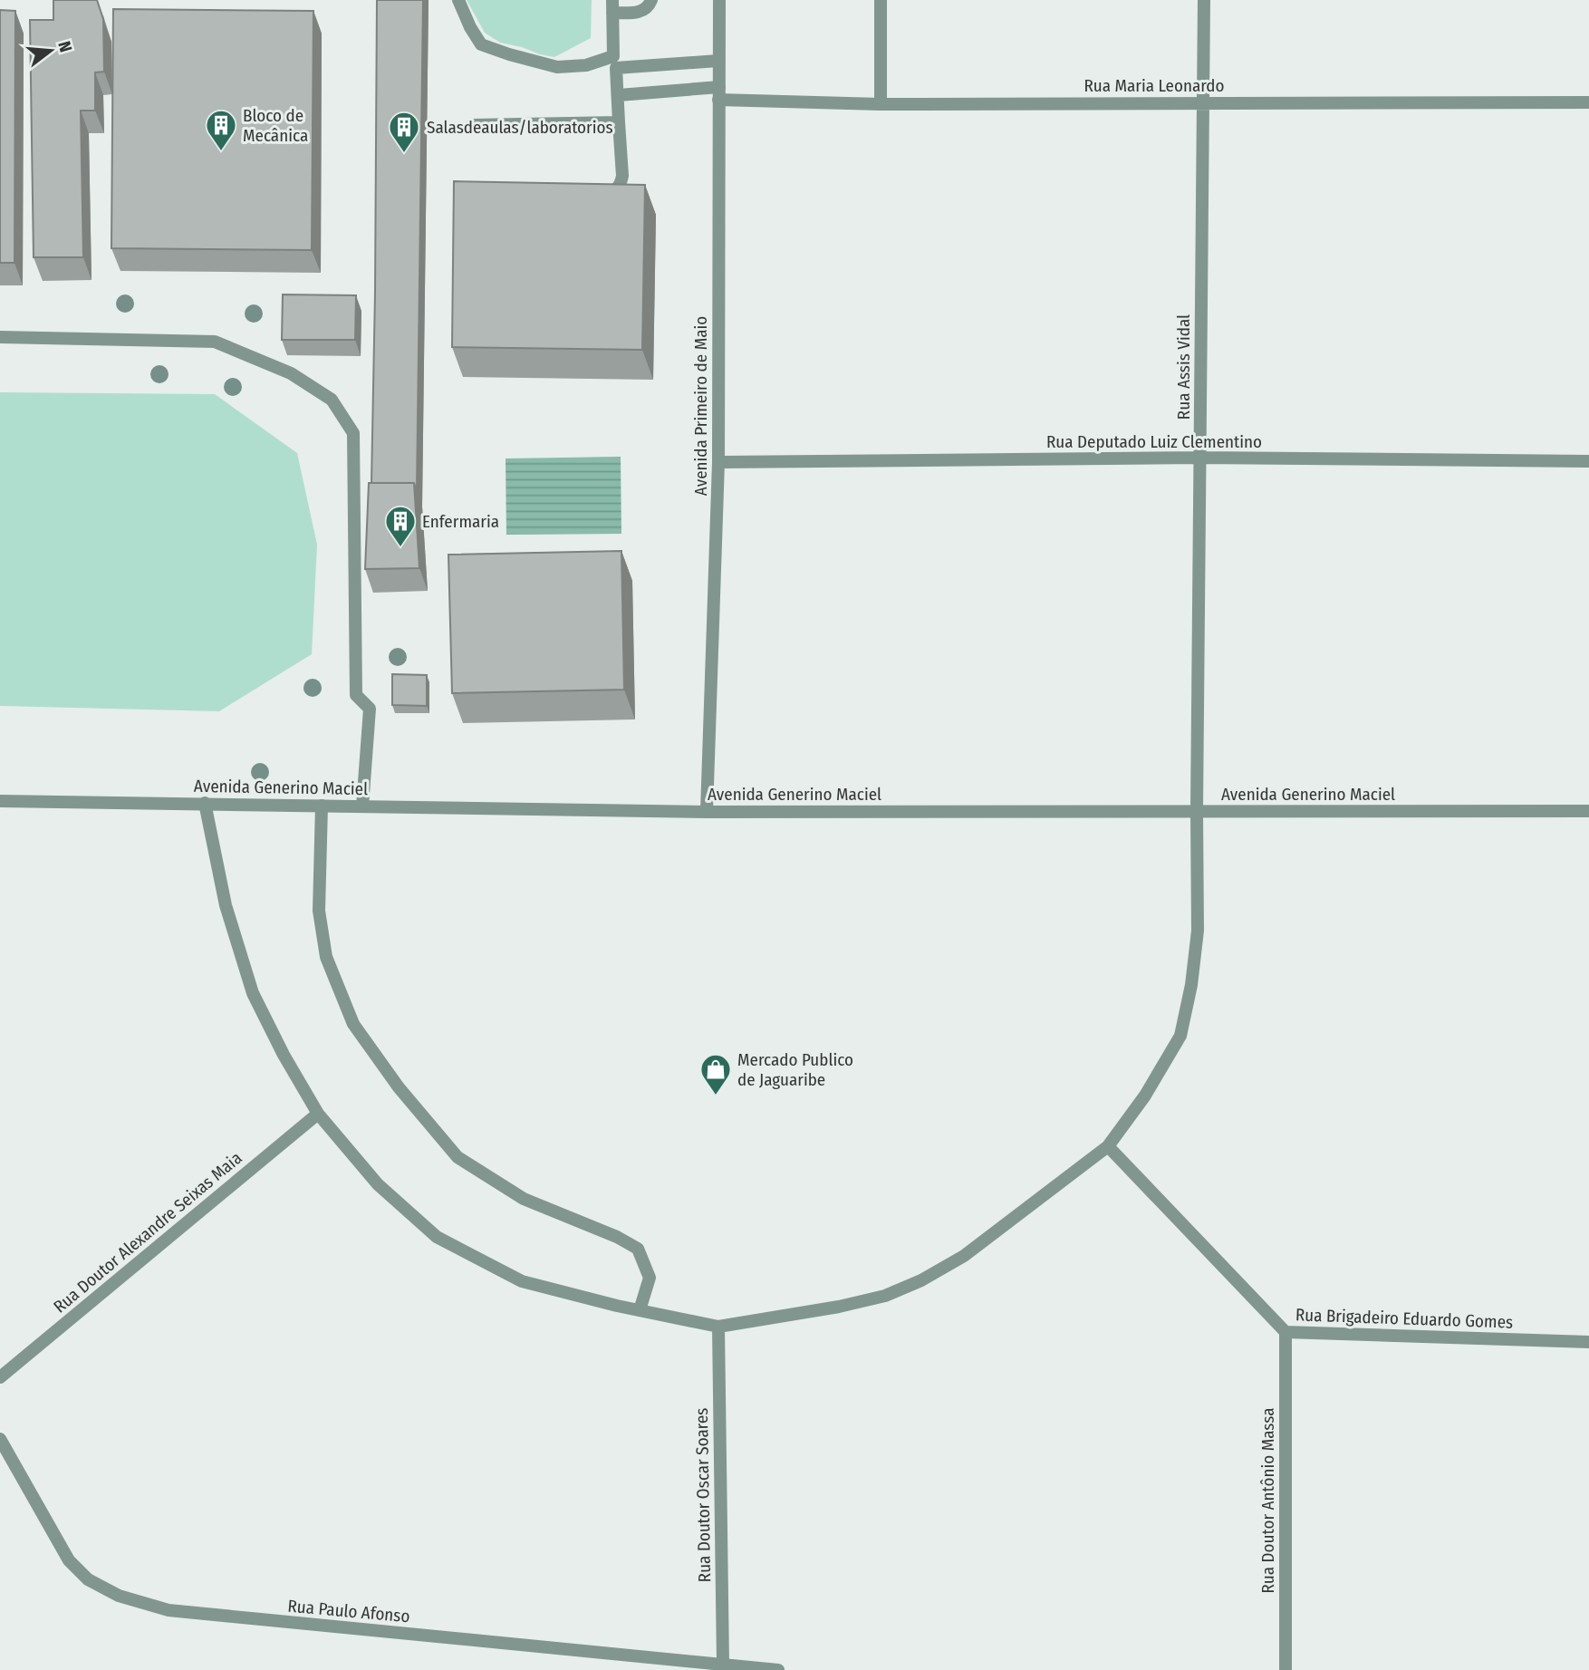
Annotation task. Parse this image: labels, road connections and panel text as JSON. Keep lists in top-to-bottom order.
{
  "streets": {
    "street": [
      "Rua Maria Leonardo",
      "Rua Assis Vidal",
      "Avenida Primeiro de Maio",
      "Rua Deputado Luiz Clementino",
      "Avenida Generino Maciel",
      "Rua Doutor Alexandre Seixas Maia",
      "Rua Brigadeiro Eduardo Gomes",
      "Rua Doutor Oscar Soares",
      "Rua Doutor Antônio Massa",
      "Rua Paulo Afonso"
    ]
  },
  "crossings": [
    ["Rua Maria Leonardo", "Rua Assis Vidal"],
    ["Rua Maria Leonardo", "Avenida Primeiro de Maio"],
    ["Rua Assis Vidal", "Rua Deputado Luiz Clementino"],
    ["Rua Assis Vidal", "Avenida Generino Maciel"],
    ["Rua Assis Vidal", "Rua Brigadeiro Eduardo Gomes"],
    ["Rua Assis Vidal", "Rua Doutor Oscar Soares"],
    ["Avenida Primeiro de Maio", "Rua Deputado Luiz Clementino"],
    ["Avenida Primeiro de Maio", "Avenida Generino Maciel"],
    ["Rua Brigadeiro Eduardo Gomes", "Rua Doutor Antônio Massa"],
    ["Rua Doutor Oscar Soares", "Rua Paulo Afonso"]
  ],
  "places": {
    "building": ["Bloco de Mecânica", "Salasdeaulas/laboratorios", "Enfermaria"],
    "shop": ["Mercado Publico de Jaguaribe"]
  },
  "north": "right"
}
